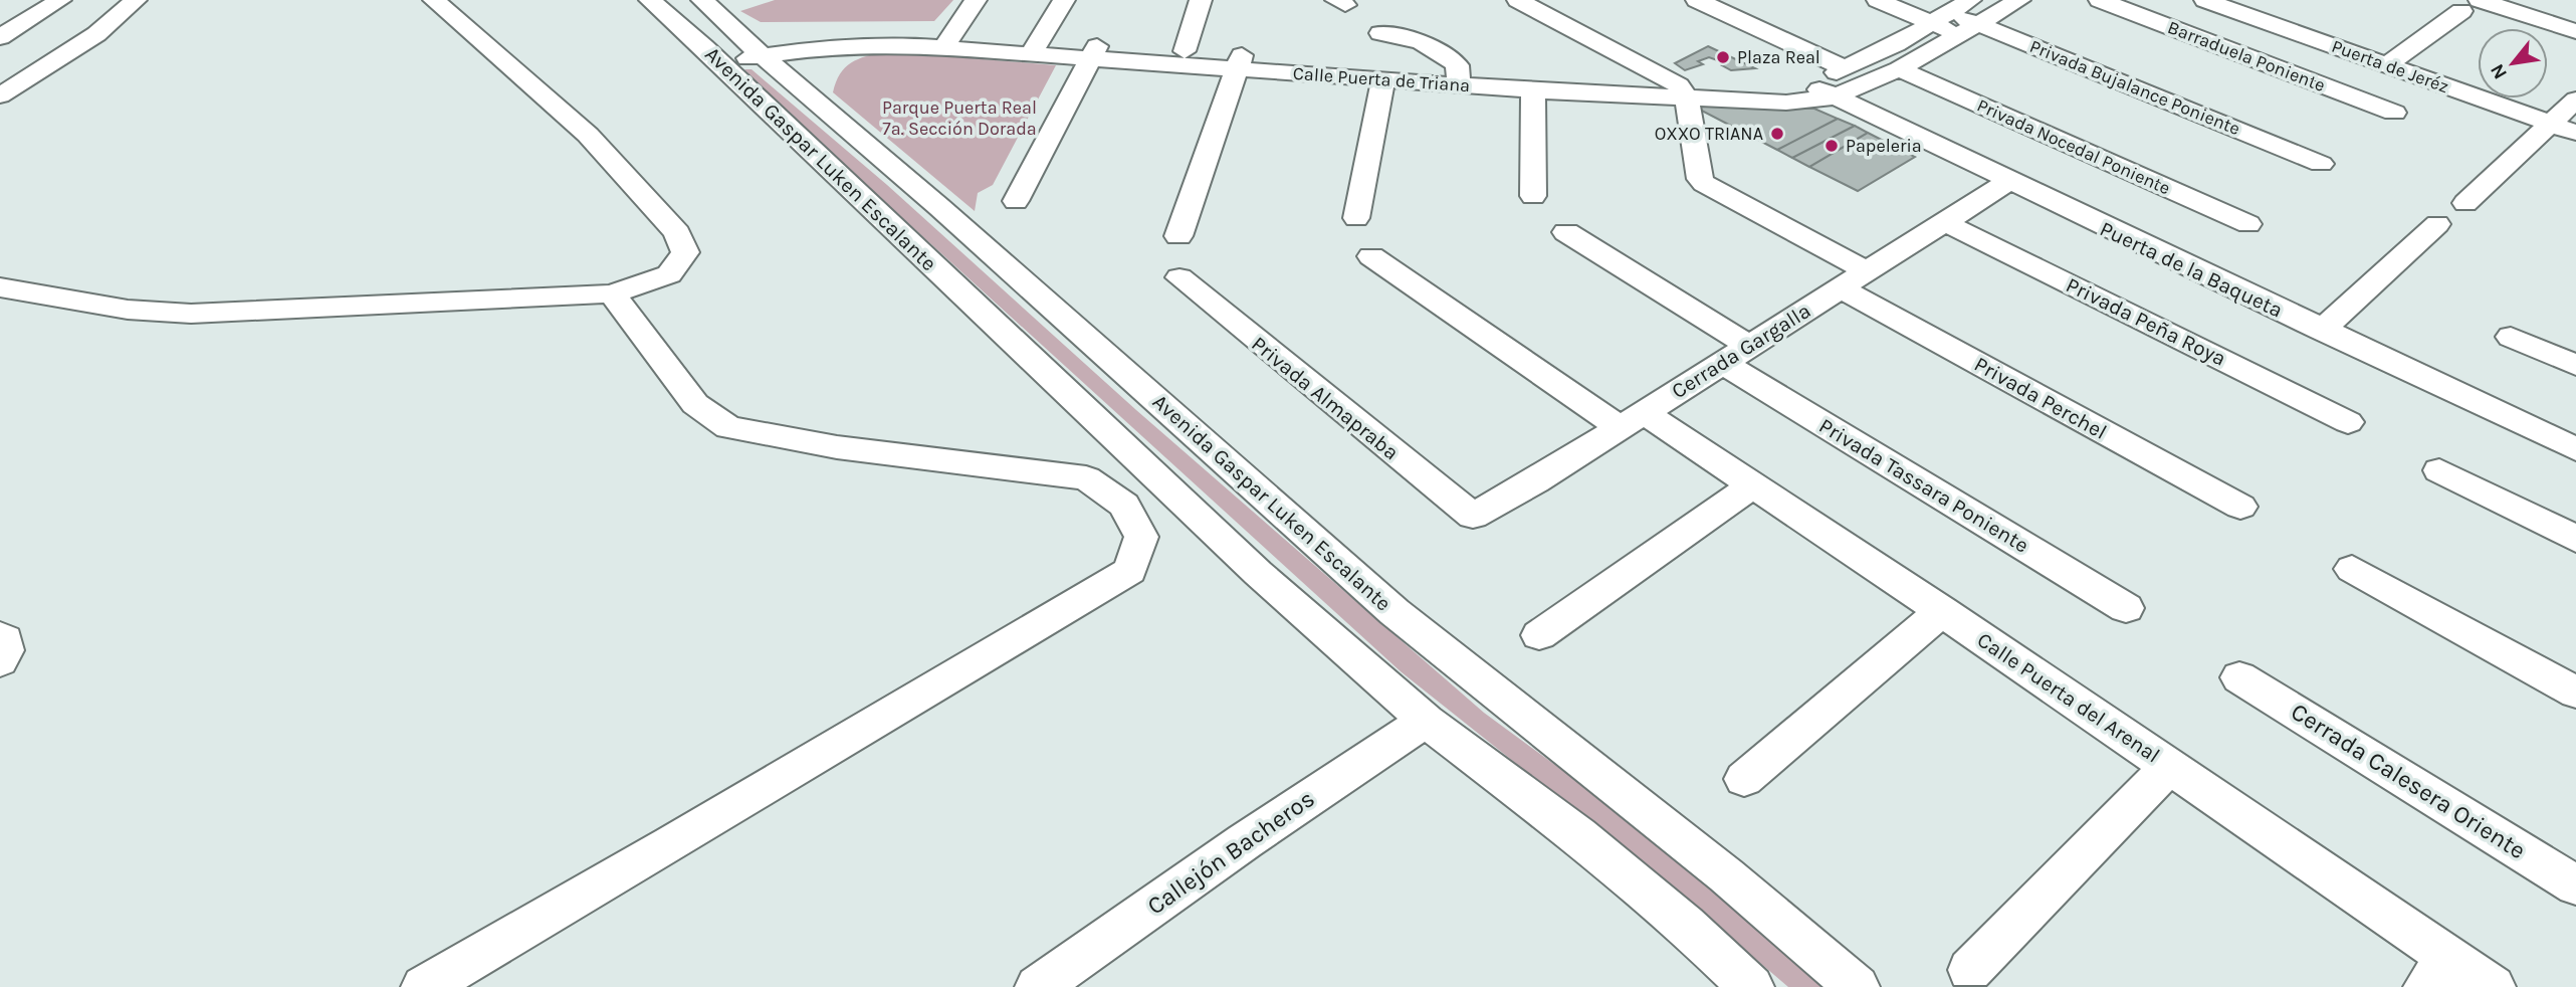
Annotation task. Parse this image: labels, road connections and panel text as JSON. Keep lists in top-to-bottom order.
{
  "streets": {
    "street": [
      "Barraduela Poniente",
      "Puerta de Jeréz",
      "Calle Puerta de Triana",
      "Privada Bujalance Poniente",
      "Privada Nocedal Poniente",
      "Avenida Gaspar Luken Escalante",
      "Puerta de la Baqueta",
      "Privada Peña Roya",
      "Cerrada Gargalla",
      "Privada Almapraba",
      "Privada Perchel",
      "Privada Tassara Poniente",
      "Calle Puerta del Arenal",
      "Cerrada Calesera Oriente",
      "Callejón Bacheros"
    ]
  },
  "crossings": [
    ["Calle Puerta de Triana", "Privada Bujalance Poniente"],
    ["Calle Puerta de Triana", "Privada Nocedal Poniente"],
    ["Calle Puerta de Triana", "Avenida Gaspar Luken Escalante"],
    ["Calle Puerta de Triana", "Puerta de la Baqueta"],
    ["Avenida Gaspar Luken Escalante", "Callejón Bacheros"],
    ["Puerta de la Baqueta", "Cerrada Gargalla"],
    ["Privada Peña Roya", "Cerrada Gargalla"],
    ["Cerrada Gargalla", "Privada Almapraba"],
    ["Cerrada Gargalla", "Privada Perchel"],
    ["Cerrada Gargalla", "Privada Tassara Poniente"],
    ["Cerrada Gargalla", "Calle Puerta del Arenal"]
  ],
  "parks": ["Parque Puerta Real 7a. Sección Dorada"],
  "places": ["Plaza Real", "OXXO TRIANA", "Papeleria"],
  "north": "bottom left"
}
